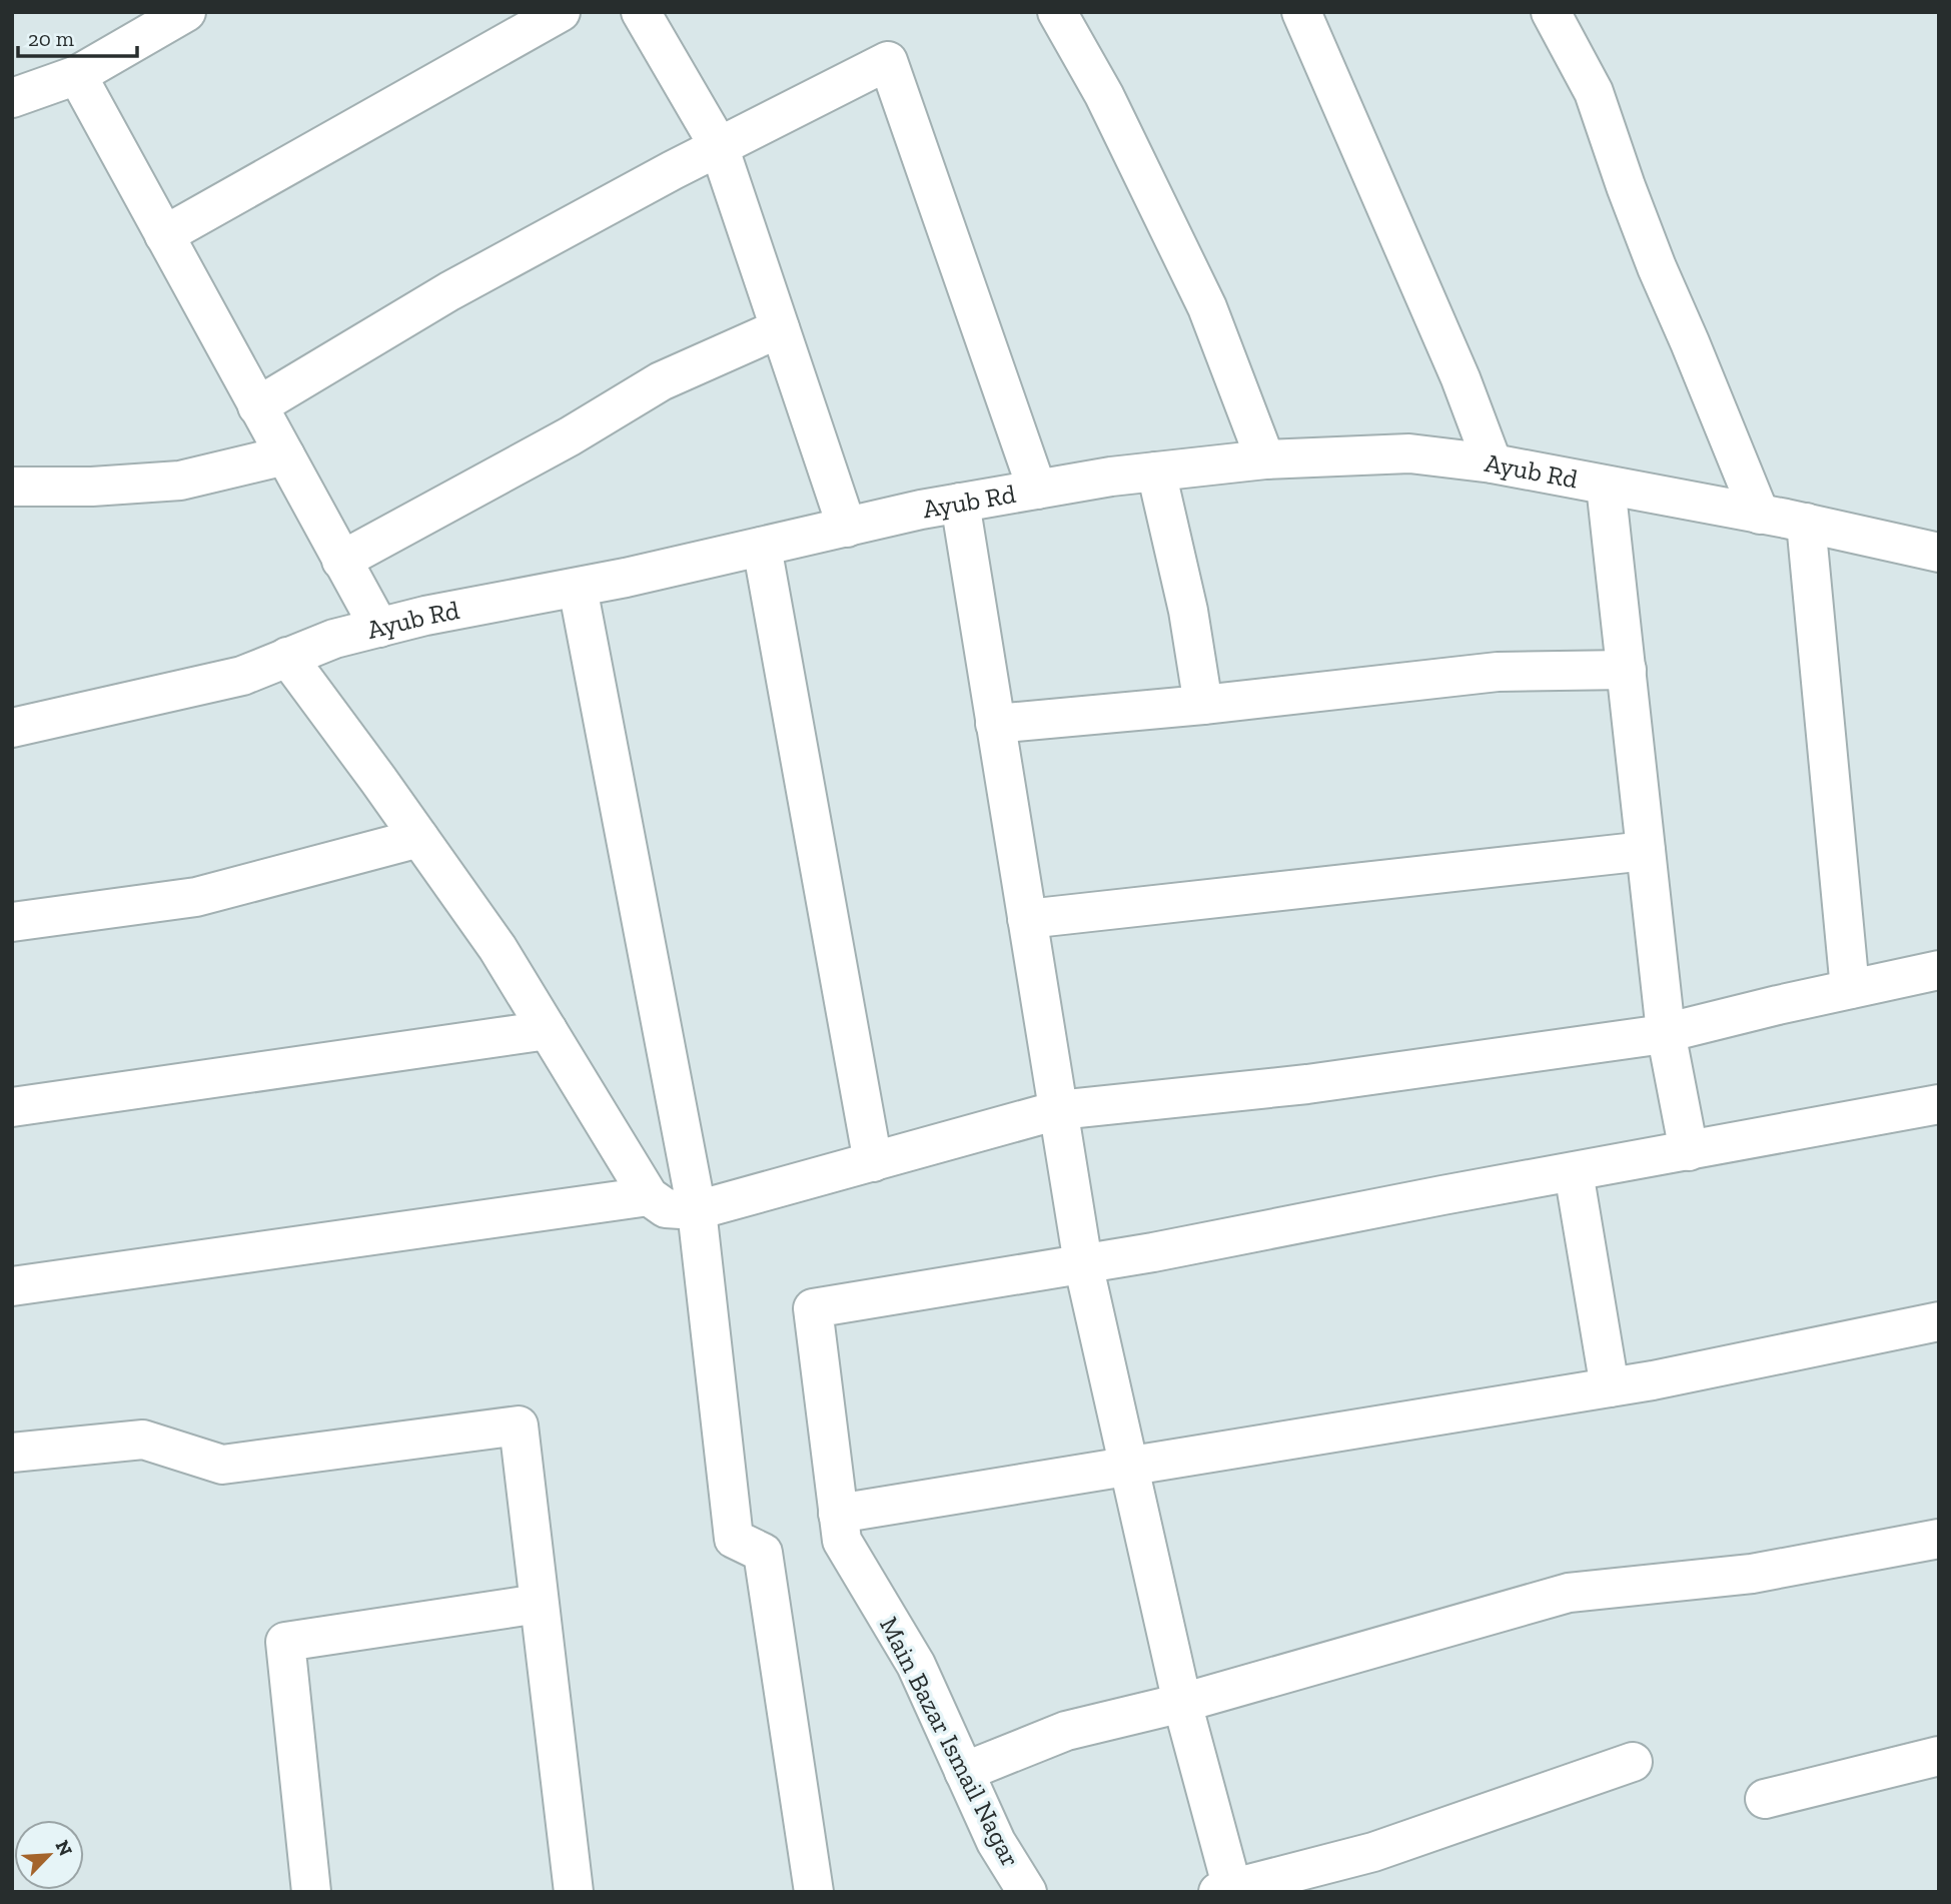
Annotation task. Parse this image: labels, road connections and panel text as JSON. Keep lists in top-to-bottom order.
{
  "streets": {
    "street": ["Ayub Rd", "Main Bazar Ismail Nagar"]
  },
  "scale_bar": "20 m",
  "north": "top right"
}
